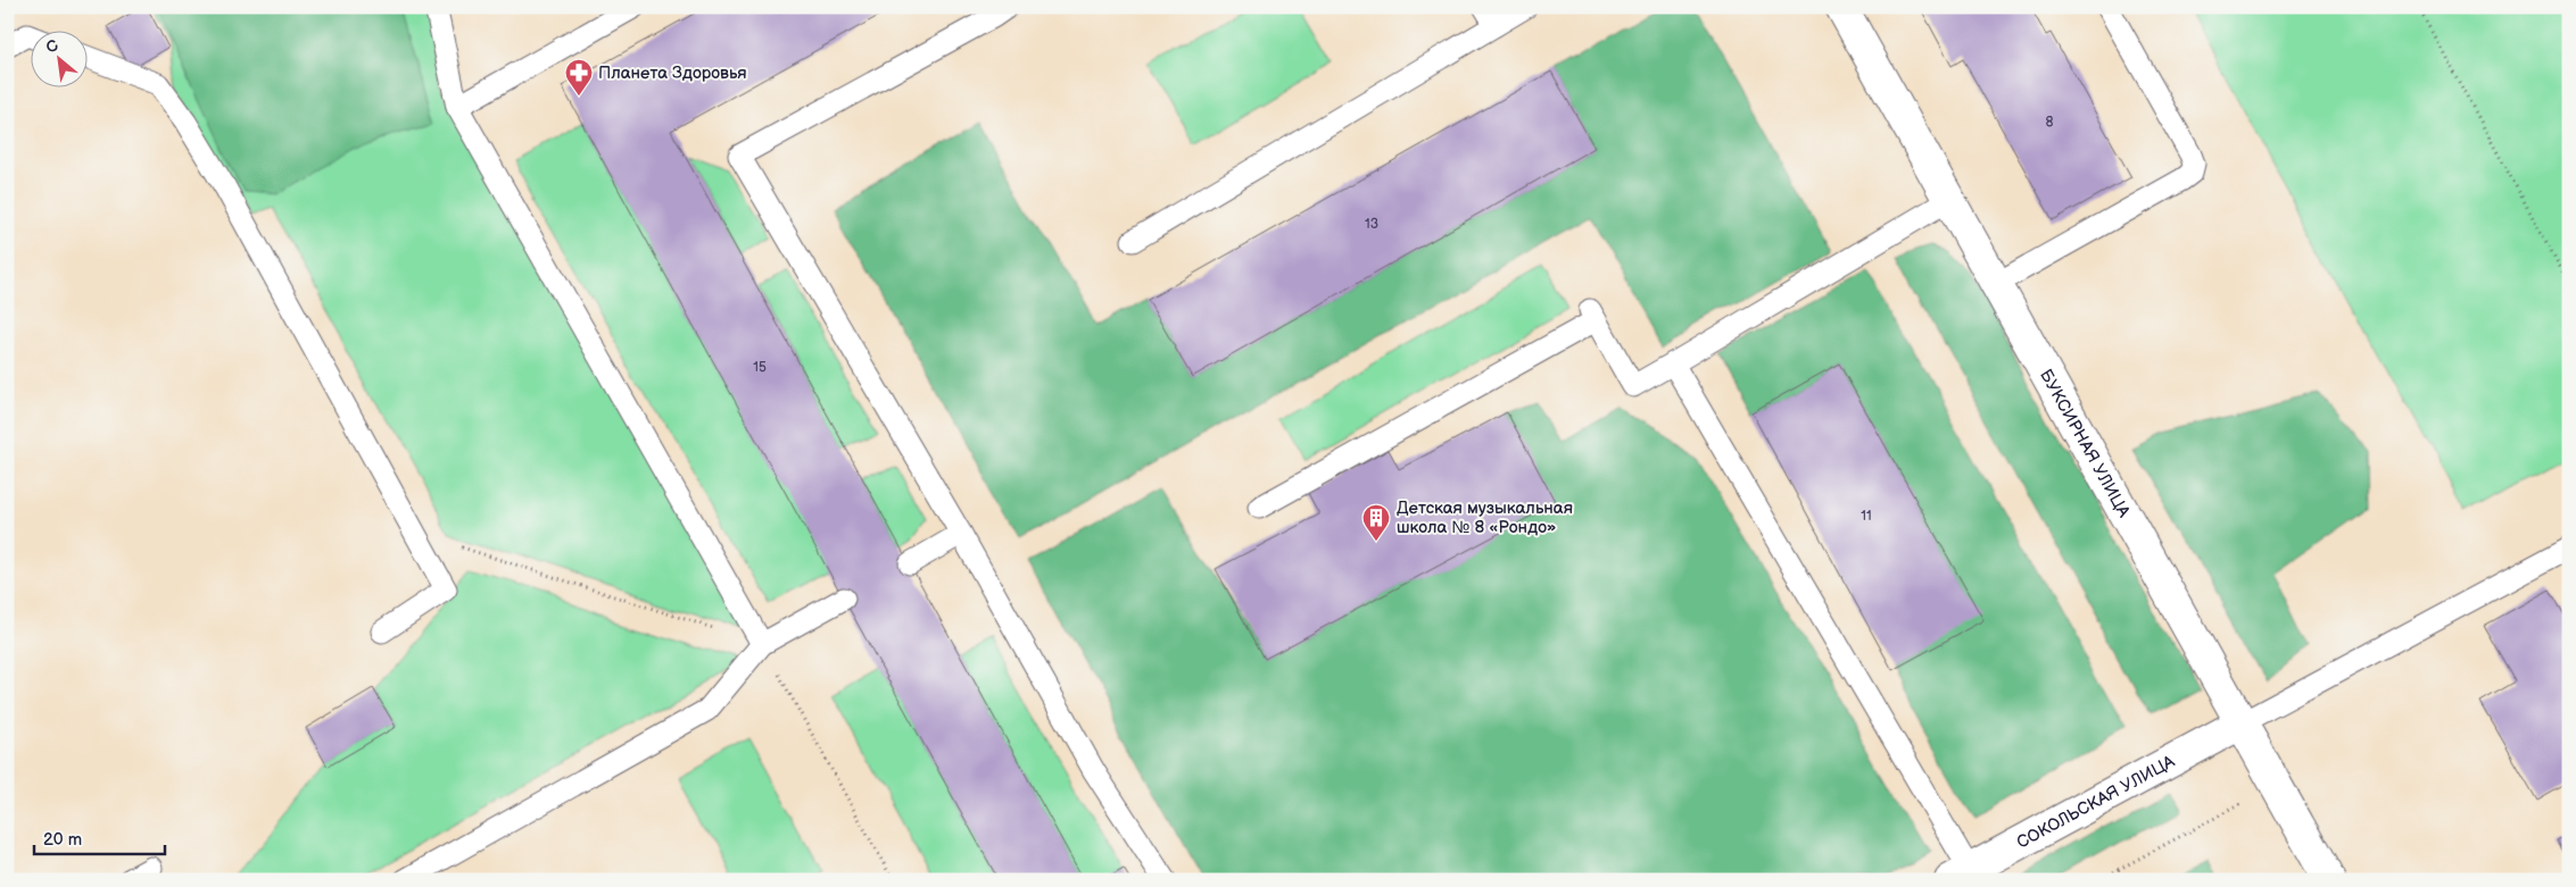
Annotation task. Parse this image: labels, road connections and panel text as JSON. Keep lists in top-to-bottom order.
{
  "streets": {
    "street": ["БУКСИРНАЯ УЛИЦА", "СОКОЛЬСКАЯ УЛИЦА"]
  },
  "crossings": [
    ["БУКСИРНАЯ УЛИЦА", "СОКОЛЬСКАЯ УЛИЦА"]
  ],
  "places": {
    "pharmacy": ["Планета Здоровья"],
    "building": ["Детская музыкальная школа № 8 «Рондо»"]
  },
  "house_numbers": [
    "8",
    "13",
    "15",
    "11"
  ],
  "scale_bar": "20 m",
  "north": "top left"
}
